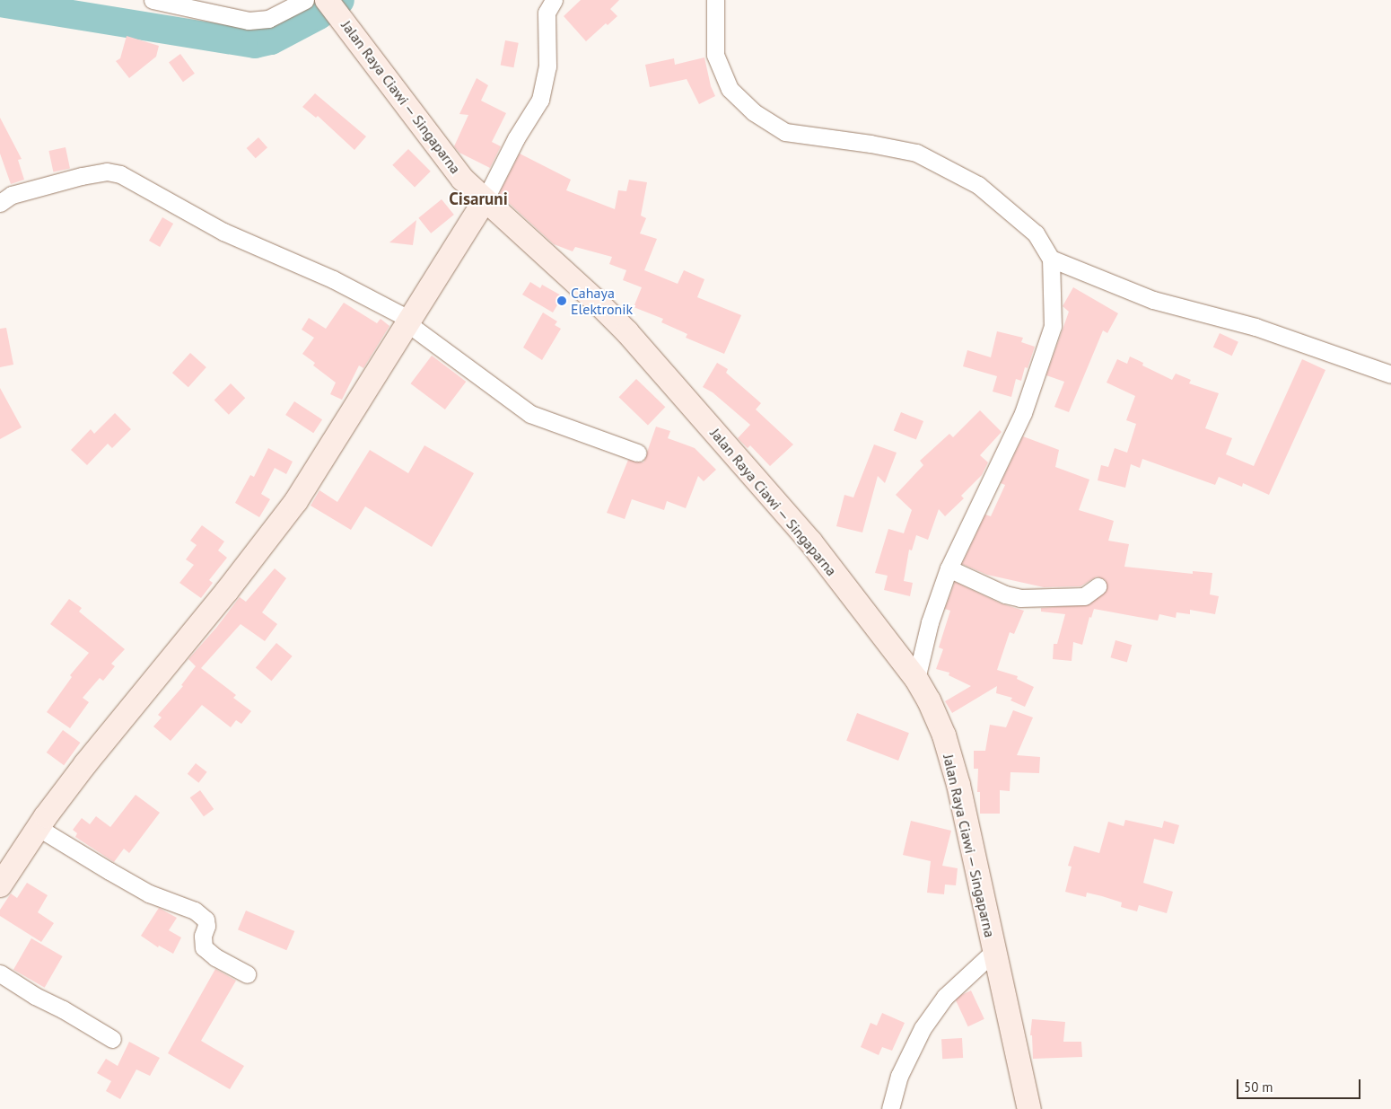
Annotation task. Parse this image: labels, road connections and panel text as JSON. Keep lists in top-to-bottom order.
{
  "streets": {
    "main road": ["Jalan Raya Ciawi — Singaparna"]
  },
  "districts": ["Cisaruni"],
  "places": ["Cahaya Elektronik"],
  "scale_bar": "50 m"
}
